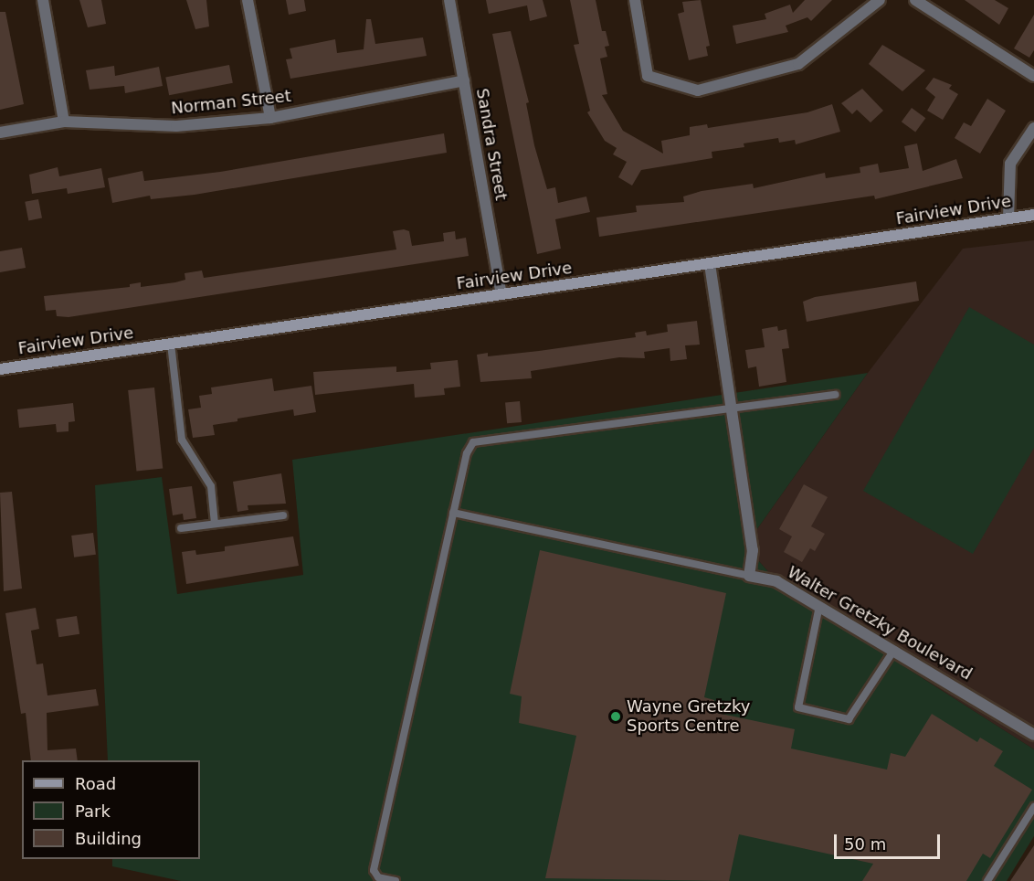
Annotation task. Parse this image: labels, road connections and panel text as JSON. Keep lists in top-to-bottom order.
{
  "streets": {
    "main road": ["Fairview Drive"],
    "street": ["Norman Street", "Sandra Street", "Walter Gretzky Boulevard"]
  },
  "crossings": [
    ["Norman Street", "Sandra Street"],
    ["Sandra Street", "Fairview Drive"]
  ],
  "places": ["Wayne Gretzky Sports Centre"],
  "legend": ["Road", "Park", "Building"],
  "scale_bar": "50 m"
}
